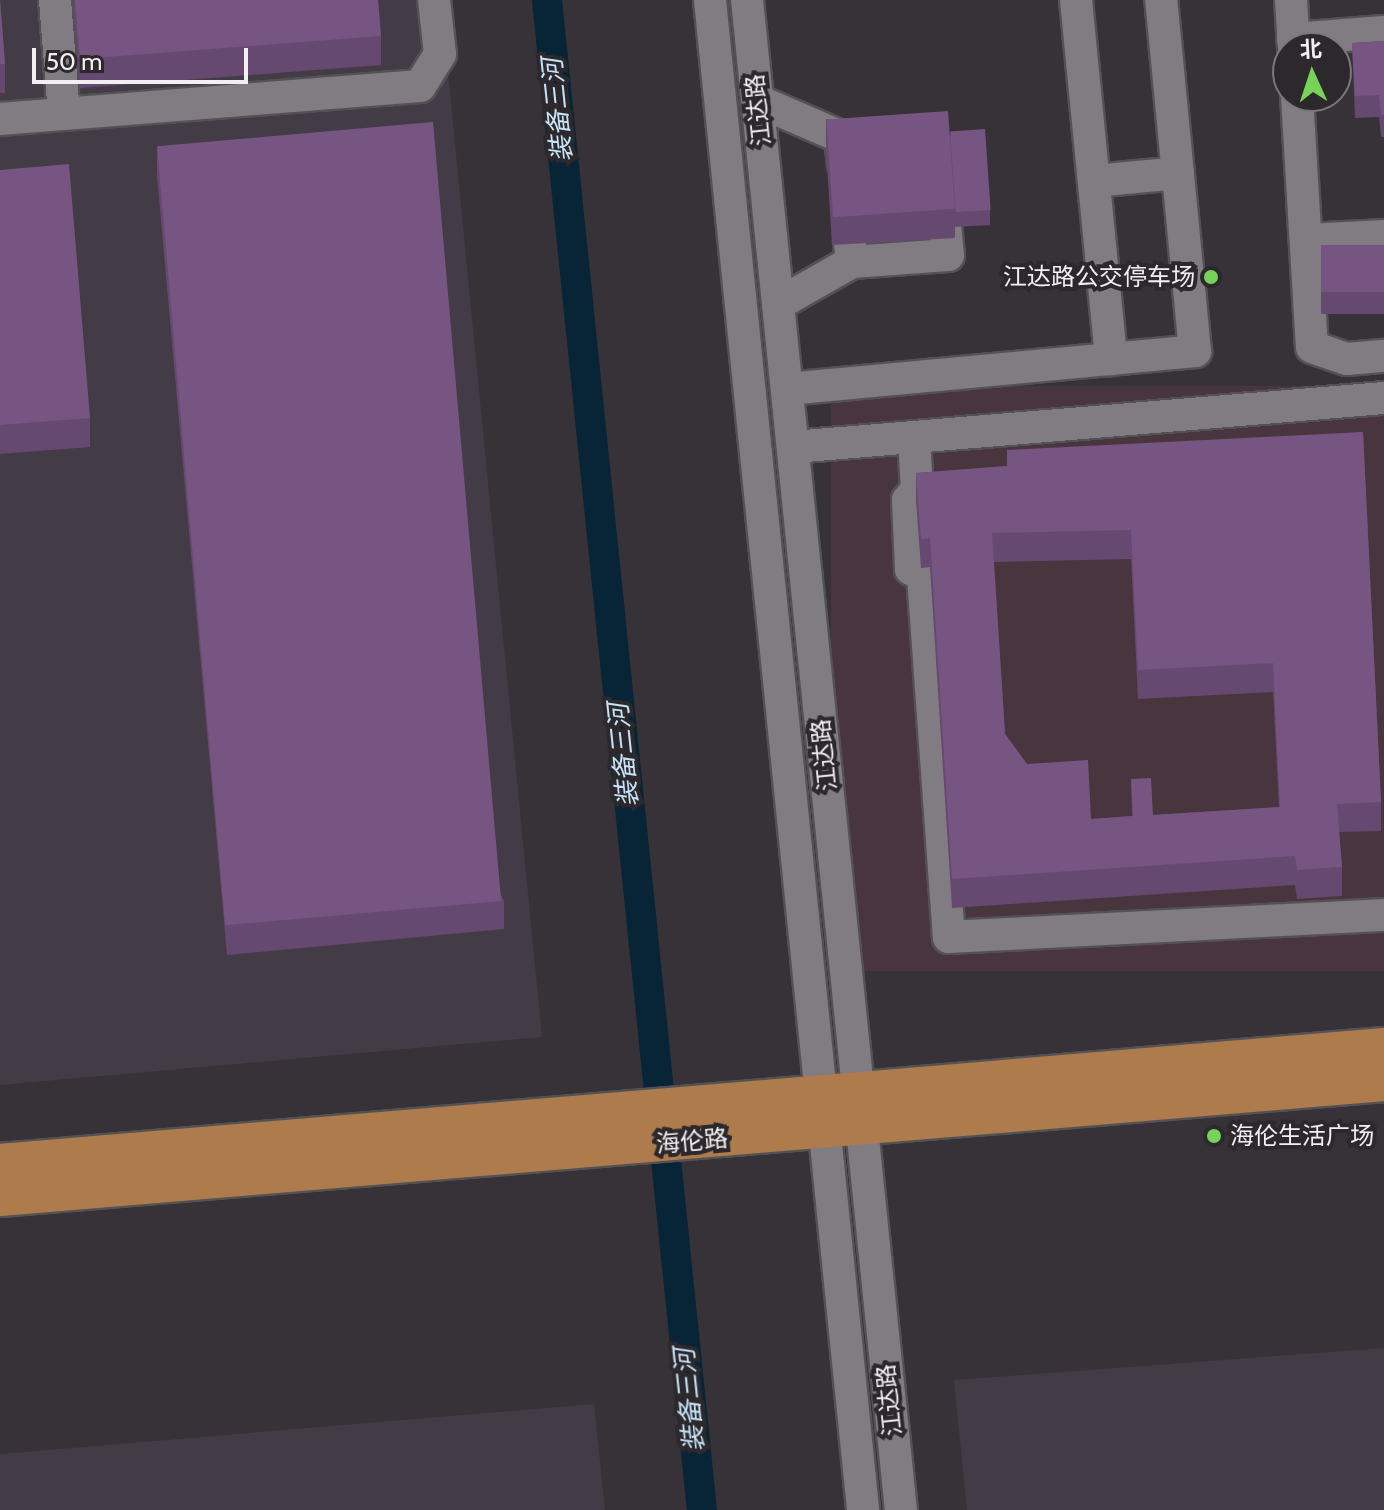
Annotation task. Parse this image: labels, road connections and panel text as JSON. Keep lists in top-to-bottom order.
{
  "streets": {
    "main road": ["海伦路"],
    "street": ["江达路"]
  },
  "crossings": [
    ["江达路", "海伦路"]
  ],
  "water": ["装备三河"],
  "places": ["江达路公交停车场", "海伦生活广场"],
  "scale_bar": "50 m",
  "north": "top"
}
